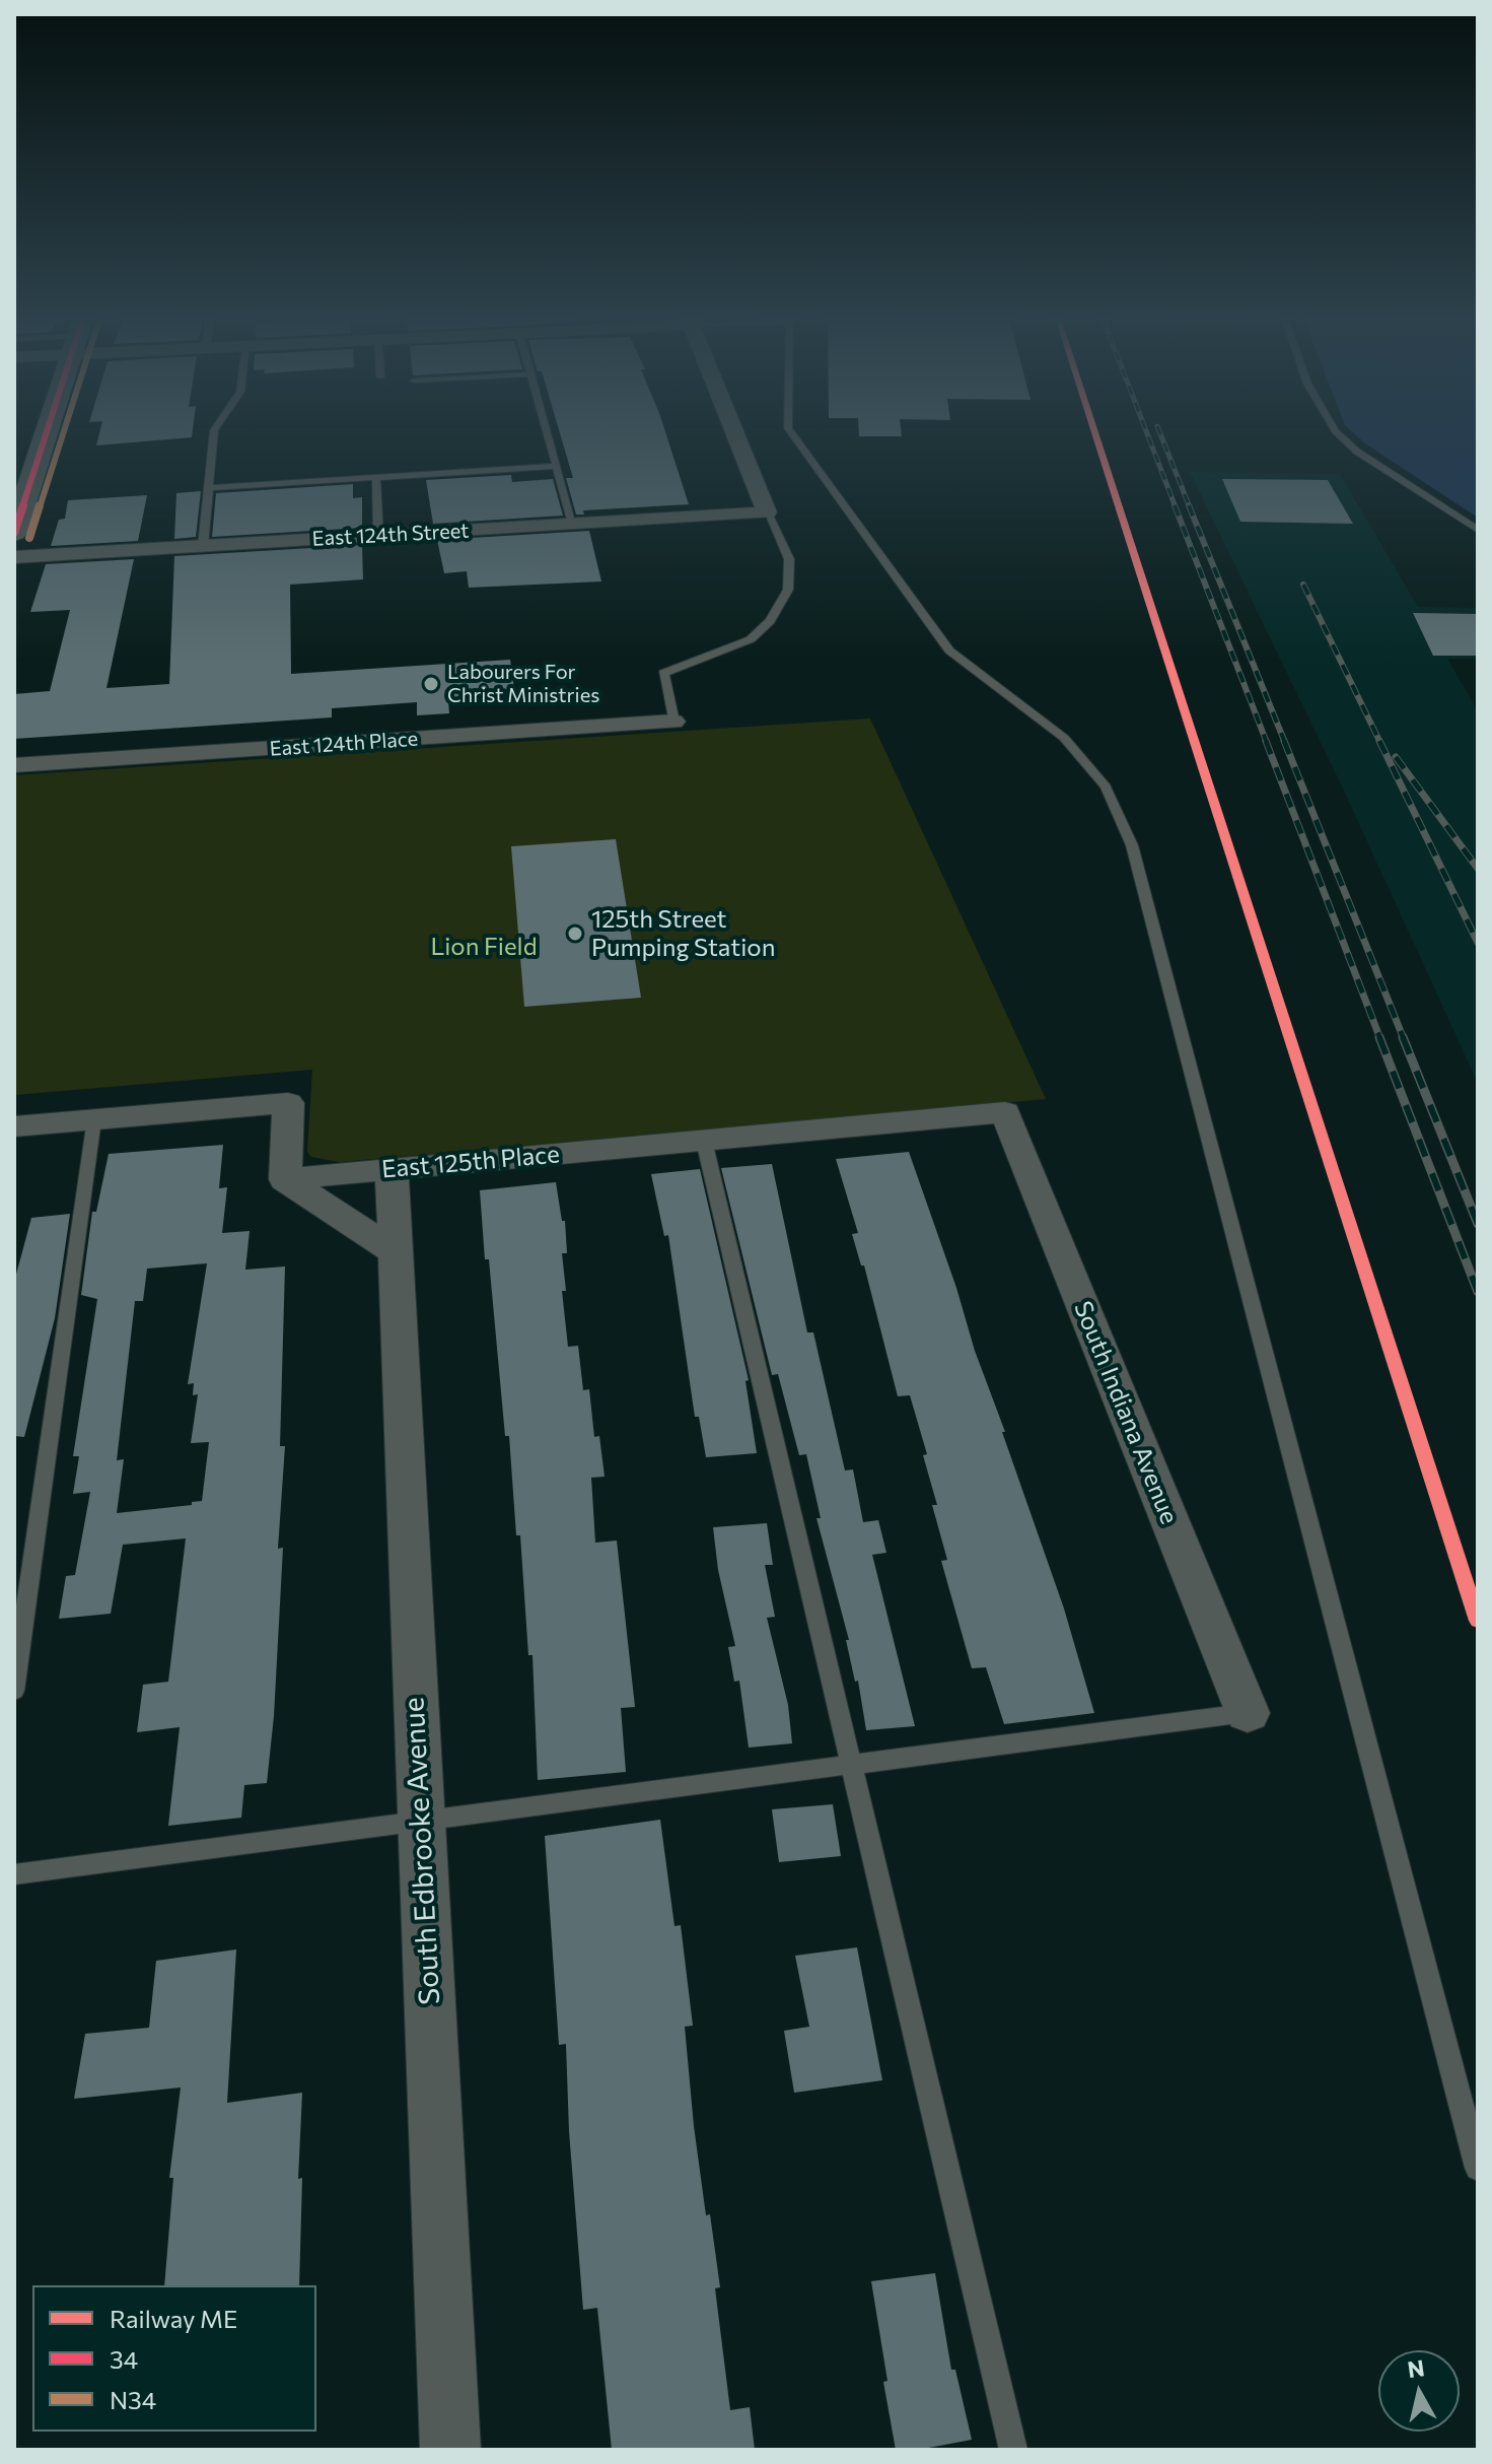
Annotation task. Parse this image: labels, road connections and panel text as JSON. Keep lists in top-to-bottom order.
{
  "streets": {
    "street": [
      "East 124th Street",
      "East 124th Place",
      "East 125th Place",
      "South Indiana Avenue",
      "South Edbrooke Avenue"
    ]
  },
  "crossings": [
    ["East 125th Place", "South Indiana Avenue"],
    ["East 125th Place", "South Edbrooke Avenue"]
  ],
  "parks": ["Lion Field"],
  "places": ["Labourers For Christ Ministries", "125th Street Pumping Station"],
  "lines": ["rail line ME", "transit line 34", "transit line N34"],
  "legend": ["Railway ME", "34", "N34"],
  "north": "top"
}
